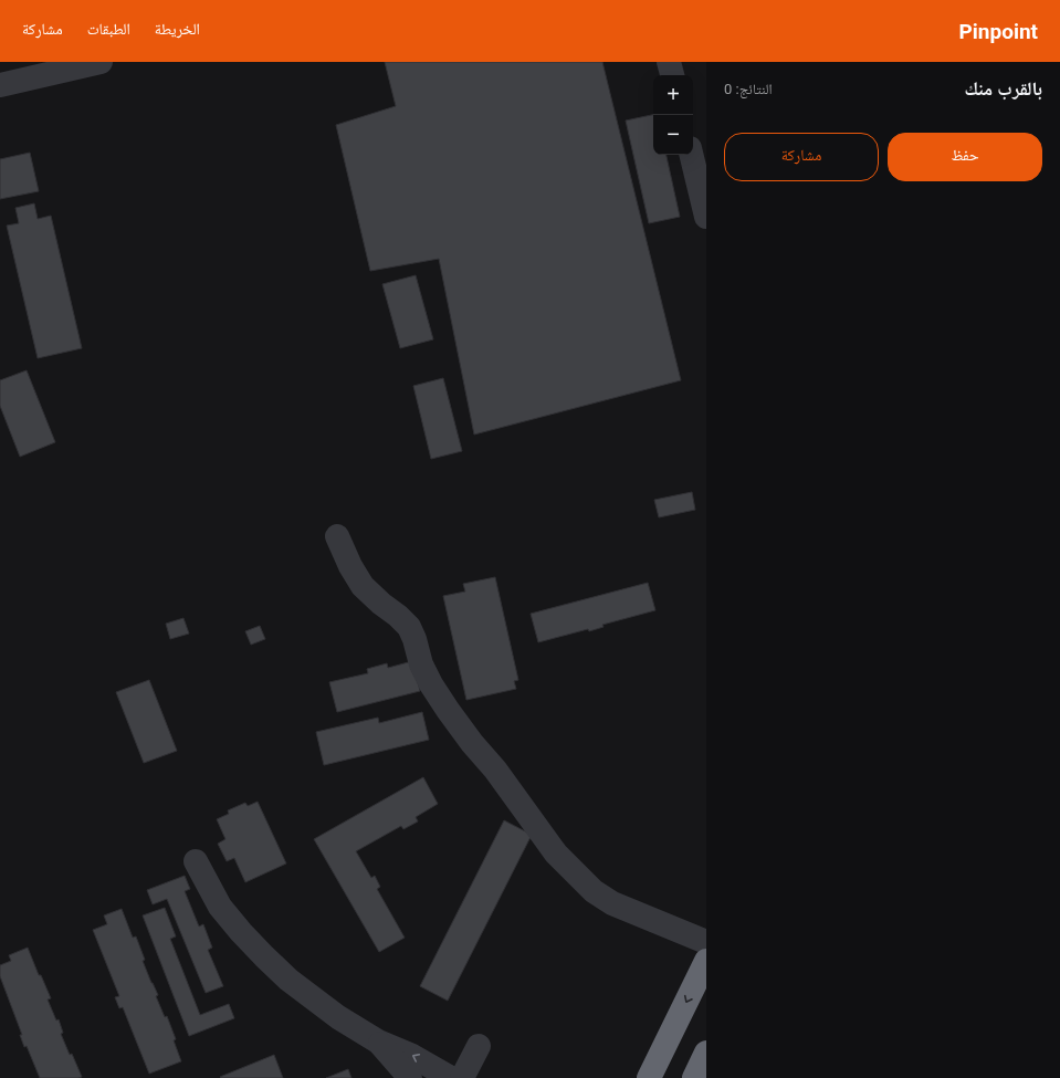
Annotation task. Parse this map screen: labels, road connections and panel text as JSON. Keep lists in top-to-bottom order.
{
  "page": {
    "header": "Pinpoint",
    "nav": ["الخريطة", "الطبقات", "مشاركة"],
    "heading": ["بالقرب منك", "النتائج: 0"],
    "map_buttons": ["+", "−"],
    "buttons": ["حفظ", "مشاركة"]
  }
}
